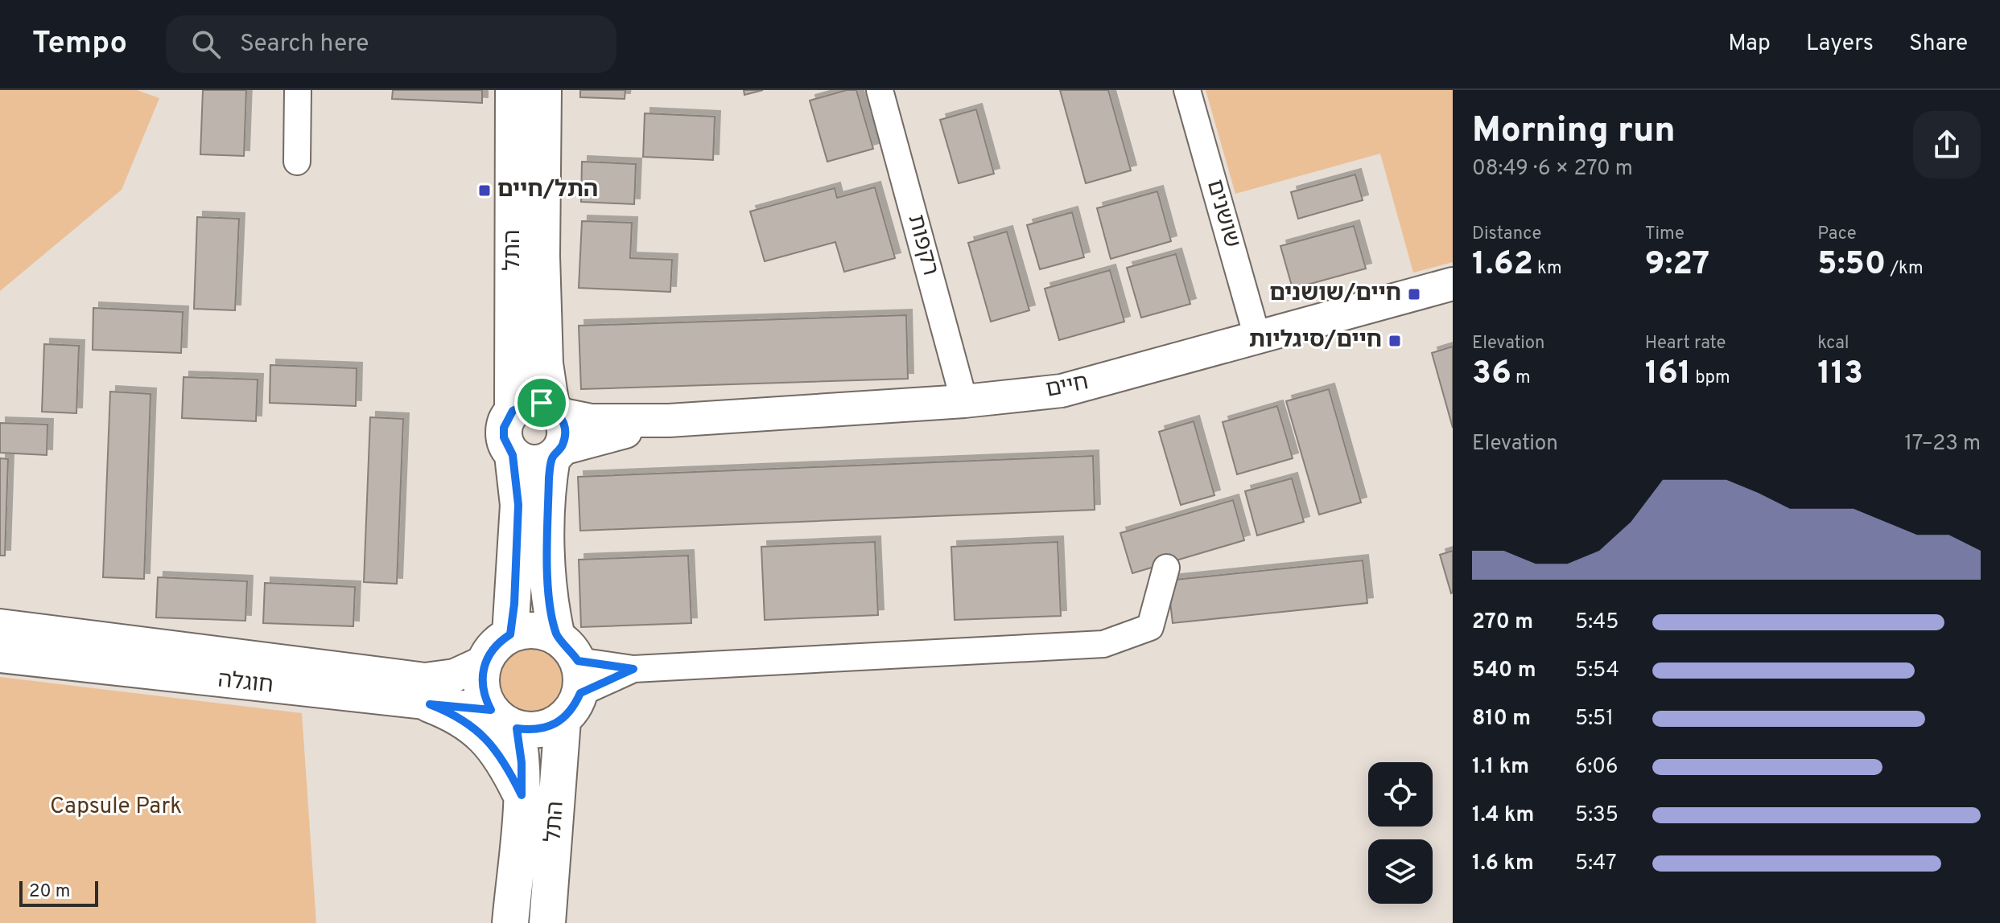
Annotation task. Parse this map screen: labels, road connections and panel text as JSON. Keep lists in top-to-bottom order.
{
  "streets": {
    "main road": ["התל"],
    "street": [
      "שושנים",
      "רקפות",
      "חיים",
      "חוגלה"
    ]
  },
  "crossings": [
    ["שושנים", "חיים"],
    ["רקפות", "חיים"],
    ["התל", "חיים"],
    ["התל", "חוגלה"]
  ],
  "parks": ["Capsule Park"],
  "places": {
    "transit": ["התל/חיים", "חיים/שושנים", "חיים/סיגליות"]
  },
  "scale_bar": "20 m",
  "page": {
    "header": "Tempo",
    "search": "Search here",
    "nav": ["Map", "Layers", "Share"],
    "heading": ["Morning run", "08:49 · 6 × 270 m"],
    "stats": [
      ["Distance", "1.62 km"],
      ["Time", "9:27"],
      ["Pace", "5:50 /km"],
      ["Elevation", "36 m"],
      ["Heart rate", "161 bpm"],
      ["kcal", "113"]
    ],
    "chart": ["Elevation", "17–23 m"],
    "list": [
      {
        "name": "270 m",
        "note": "5:45"
      },
      {
        "name": "540 m",
        "note": "5:54"
      },
      {
        "name": "810 m",
        "note": "5:51"
      },
      {
        "name": "1.1 km",
        "note": "6:06"
      },
      {
        "name": "1.4 km",
        "note": "5:35"
      },
      {
        "name": "1.6 km",
        "note": "5:47"
      }
    ],
    "scale": "20 m"
  }
}
